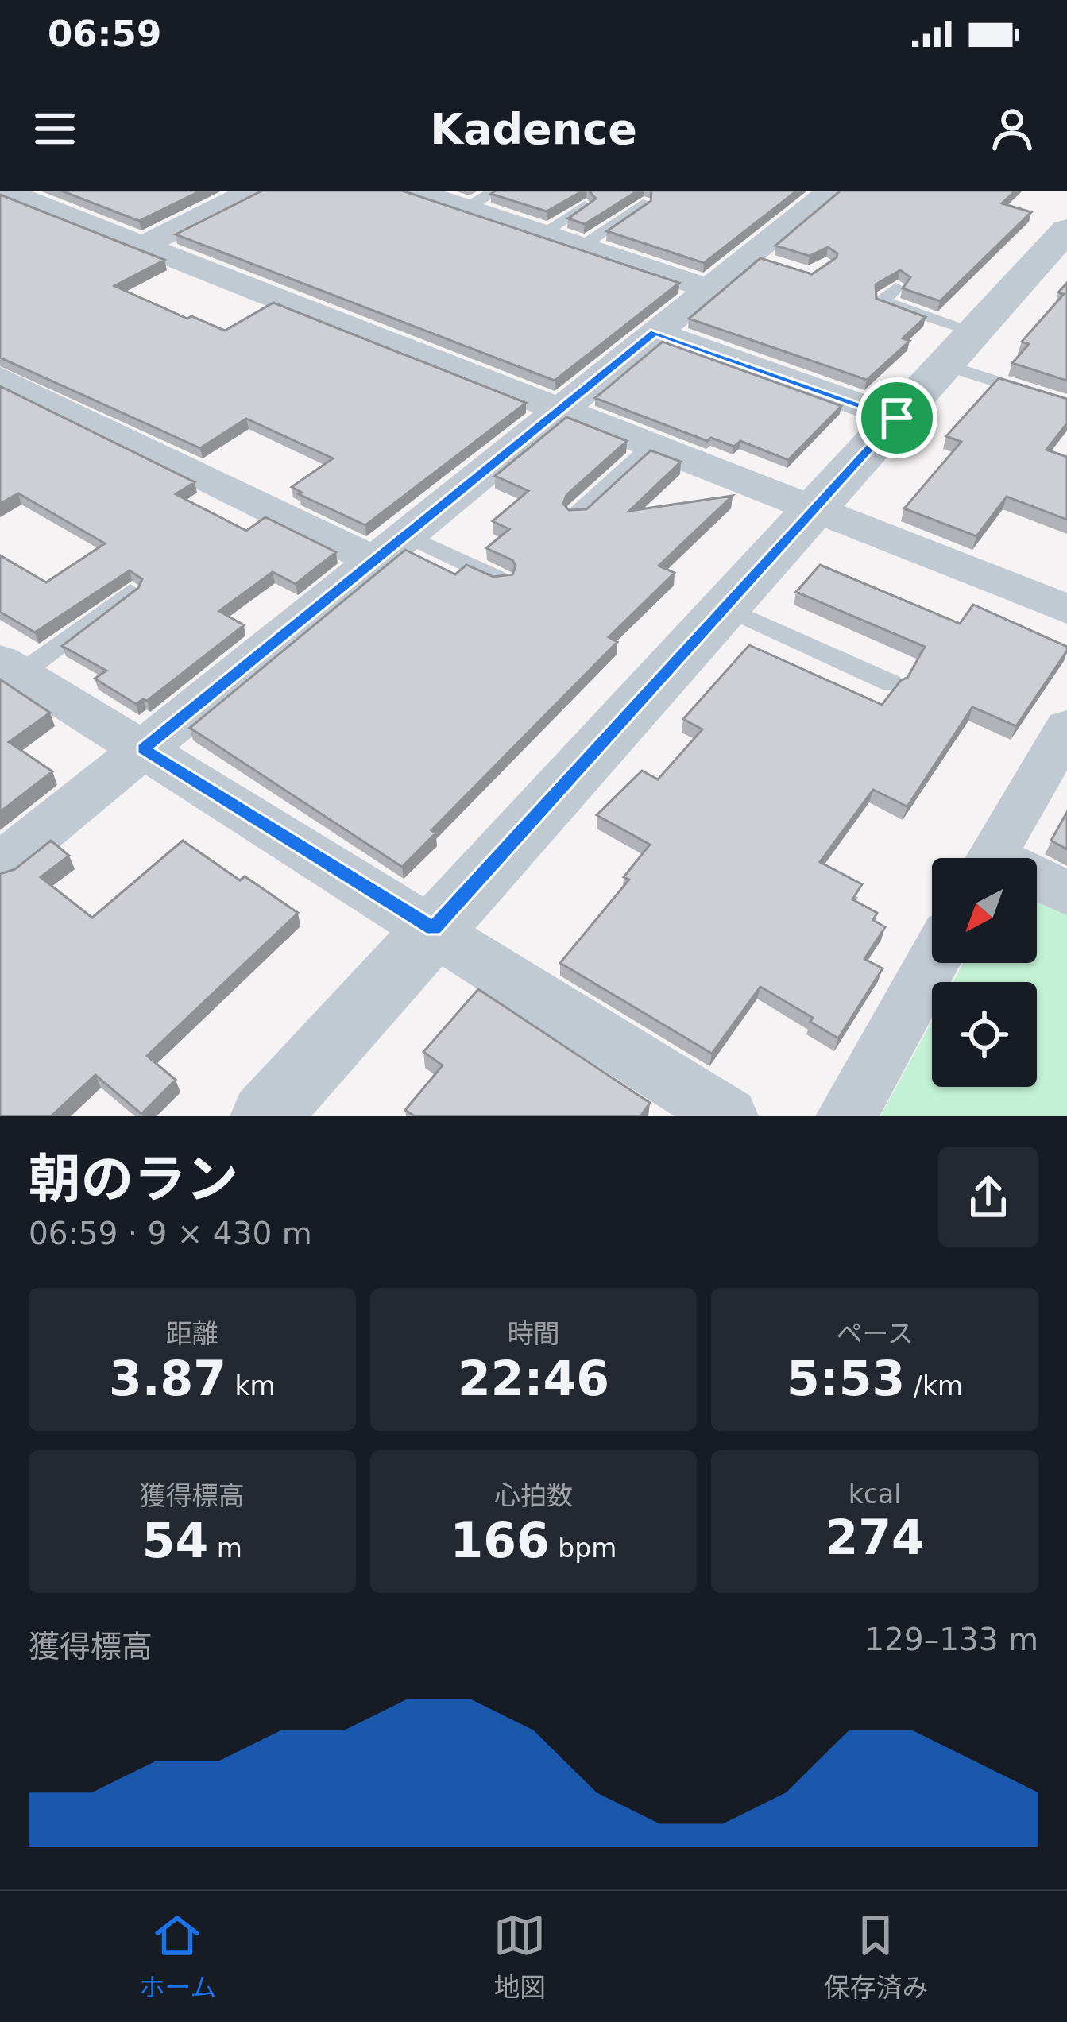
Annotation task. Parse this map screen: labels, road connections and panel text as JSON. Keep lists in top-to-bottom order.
{
  "north": "bottom left",
  "page": {
    "status": "06:59",
    "header": "Kadence",
    "heading": ["朝のラン", "06:59 · 9 × 430 m"],
    "stats": [
      ["距離", "3.87 km"],
      ["時間", "22:46"],
      ["ペース", "5:53 /km"],
      ["獲得標高", "54 m"],
      ["心拍数", "166 bpm"],
      ["kcal", "274"]
    ],
    "chart": ["獲得標高", "129–133 m"],
    "tabs": ["ホーム", "地図", "保存済み"]
  }
}
